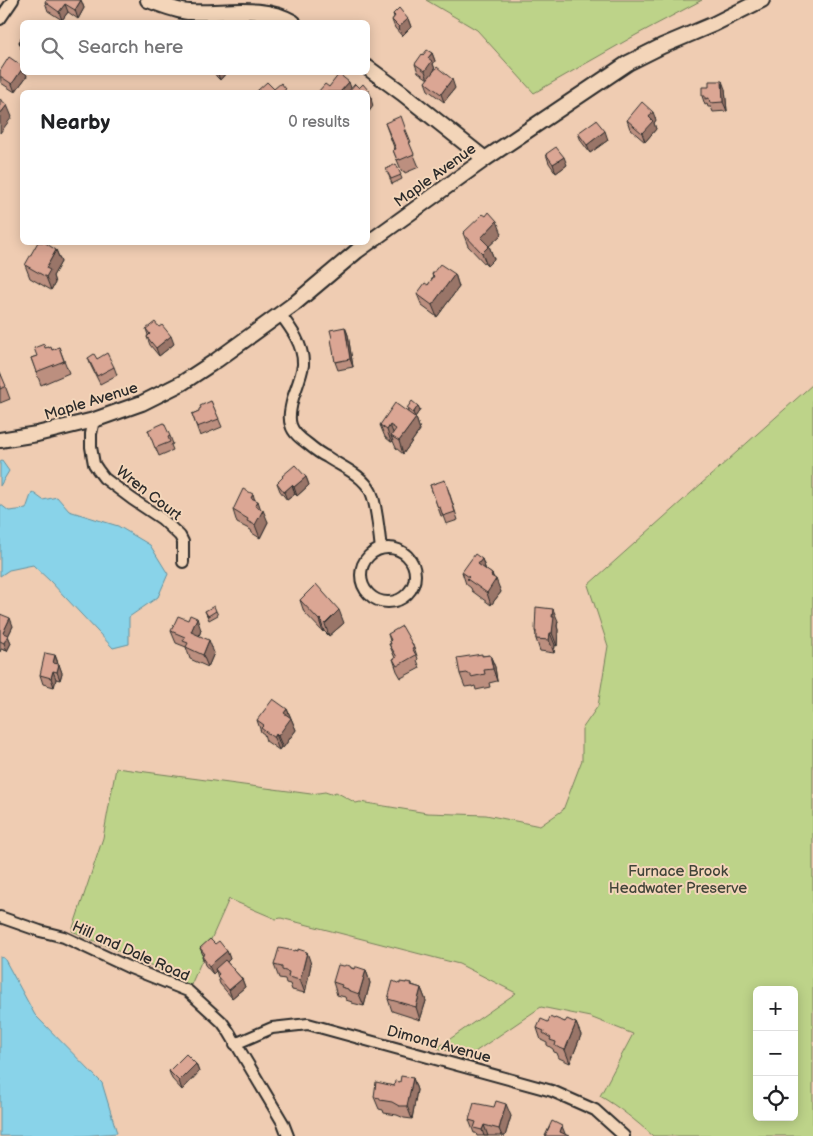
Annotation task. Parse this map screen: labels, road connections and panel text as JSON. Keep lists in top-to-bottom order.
{
  "streets": {
    "street": [
      "Maple Avenue",
      "Wren Court",
      "Hill and Dale Road",
      "Dimond Avenue"
    ]
  },
  "crossings": [
    ["Maple Avenue", "Wren Court"],
    ["Hill and Dale Road", "Dimond Avenue"]
  ],
  "parks": ["Furnace Brook Headwater Preserve"],
  "page": {
    "search": "Search here",
    "heading": ["Nearby", "0 results"],
    "map_buttons": ["+", "−"]
  }
}
